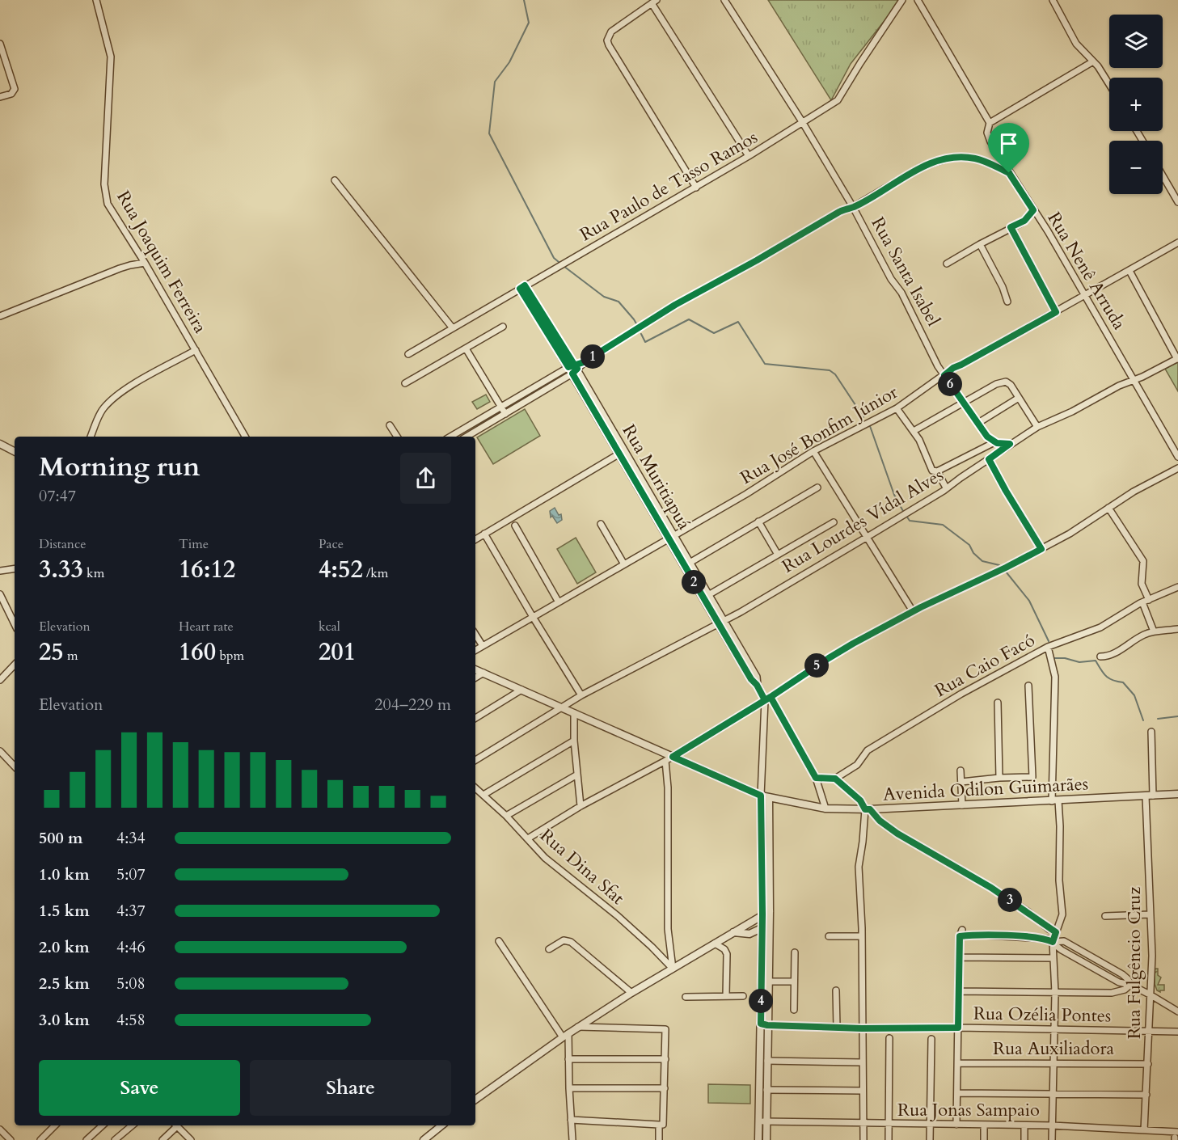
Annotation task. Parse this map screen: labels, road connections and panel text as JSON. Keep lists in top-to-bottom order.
{
  "streets": {
    "street": [
      "Rua Paulo de Tasso Ramos",
      "Rua Joaquim Ferreira",
      "Rua Nenê Arruda",
      "Rua Santa Isabel",
      "Rua José Bonfim Júnior",
      "Rua Muritiapuá",
      "Rua Lourdes Vídal Alves",
      "Rua Caio Facó",
      "Avenida Odilon Guimarães",
      "Rua Dina Sfat",
      "Rua Fulgêncio Cruz",
      "Rua Ozélia Pontes",
      "Rua Auxiliadora",
      "Rua Jonas Sampaio"
    ]
  },
  "crossings": [
    ["Rua Paulo de Tasso Ramos", "Rua Santa Isabel"],
    ["Rua Paulo de Tasso Ramos", "Rua Muritiapuá"],
    ["Rua Nenê Arruda", "Rua José Bonfim Júnior"],
    ["Rua Nenê Arruda", "Rua Lourdes Vídal Alves"],
    ["Rua Santa Isabel", "Rua José Bonfim Júnior"],
    ["Rua José Bonfim Júnior", "Rua Muritiapuá"],
    ["Rua Muritiapuá", "Rua Lourdes Vídal Alves"],
    ["Rua Muritiapuá", "Avenida Odilon Guimarães"],
    ["Rua Lourdes Vídal Alves", "Avenida Odilon Guimarães"],
    ["Avenida Odilon Guimarães", "Rua Fulgêncio Cruz"],
    ["Rua Fulgêncio Cruz", "Rua Ozélia Pontes"],
    ["Rua Fulgêncio Cruz", "Rua Auxiliadora"],
    ["Rua Fulgêncio Cruz", "Rua Jonas Sampaio"]
  ],
  "page": {
    "map_buttons": ["+", "−"],
    "pins": [
      "1",
      "6",
      "2",
      "5",
      "3",
      "4"
    ],
    "heading": ["Morning run", "07:47"],
    "stats": [
      ["Distance", "3.33 km"],
      ["Time", "16:12"],
      ["Pace", "4:52 /km"],
      ["Elevation", "25 m"],
      ["Heart rate", "160 bpm"],
      ["kcal", "201"]
    ],
    "chart": ["Elevation", "204–229 m"],
    "list": [
      {
        "name": "500 m",
        "note": "4:34"
      },
      {
        "name": "1.0 km",
        "note": "5:07"
      },
      {
        "name": "1.5 km",
        "note": "4:37"
      },
      {
        "name": "2.0 km",
        "note": "4:46"
      },
      {
        "name": "2.5 km",
        "note": "5:08"
      },
      {
        "name": "3.0 km",
        "note": "4:58"
      }
    ],
    "buttons": ["Save", "Share"]
  }
}
